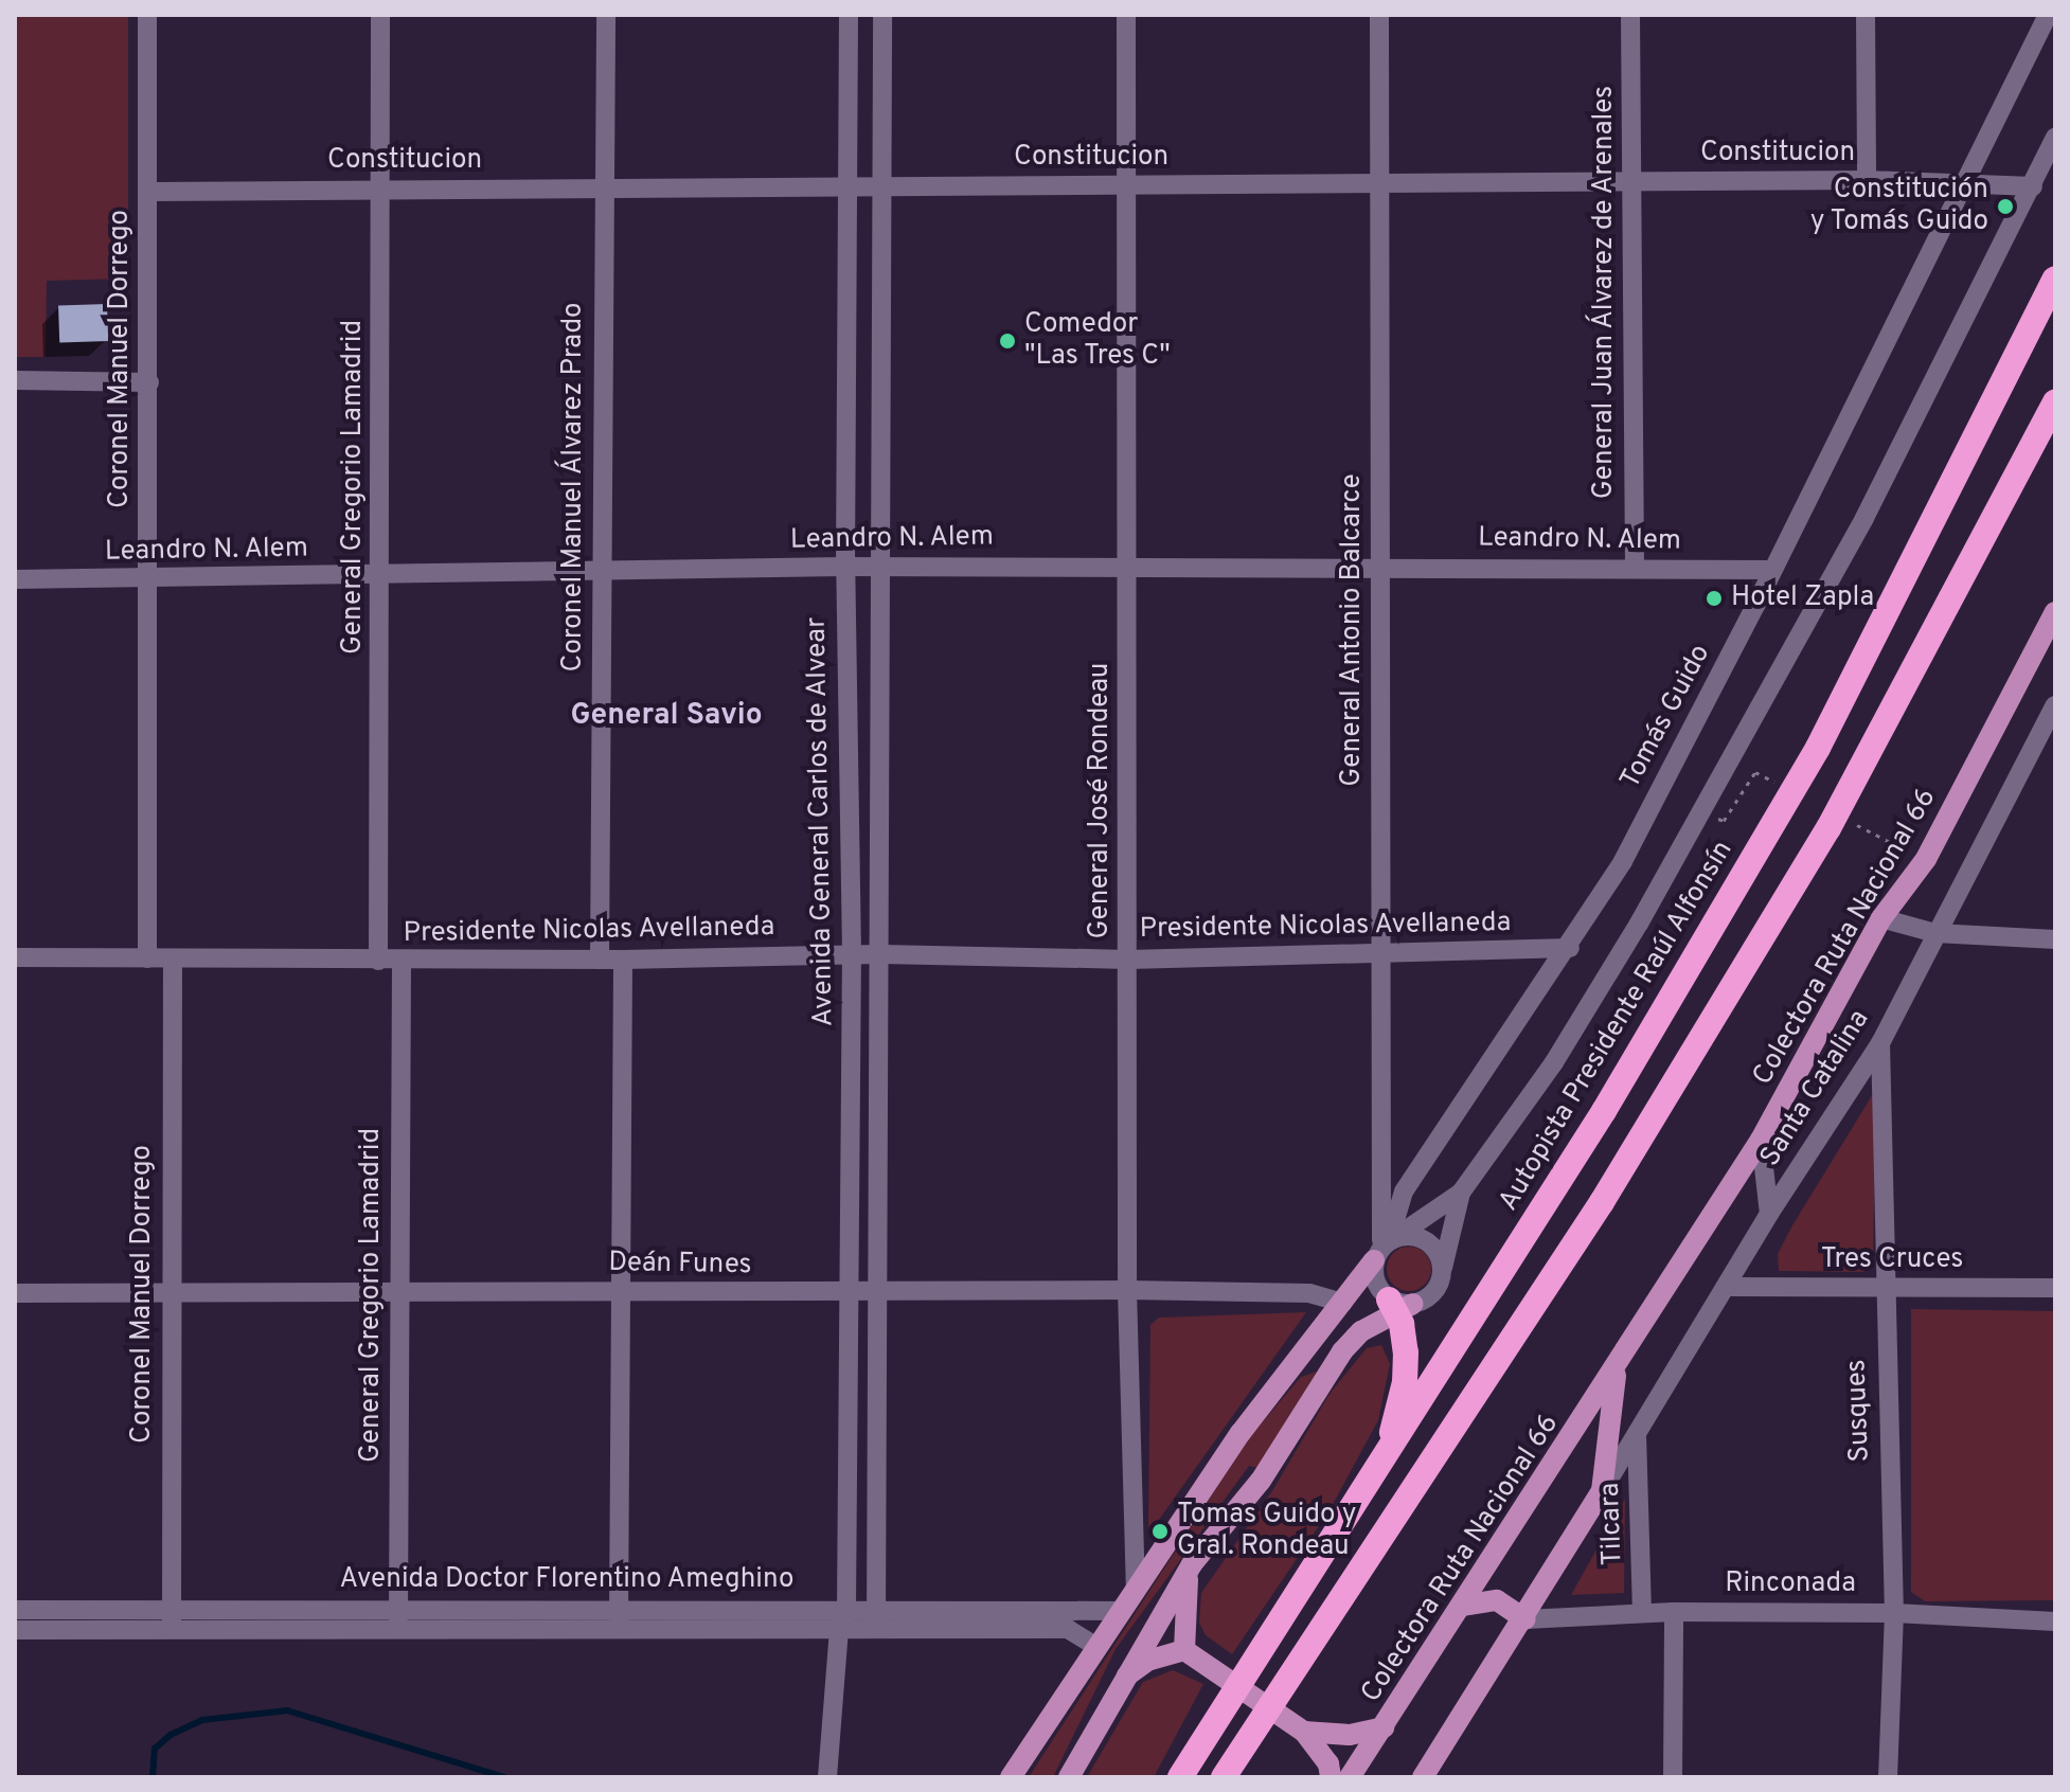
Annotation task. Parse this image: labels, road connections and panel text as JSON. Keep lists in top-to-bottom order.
{
  "streets": {
    "highway": ["Autopista Presidente Raúl Alfonsín"],
    "main road": ["Colectora Ruta Nacional 66"],
    "street": [
      "Constitucion",
      "General Juan Álvarez de Arenales",
      "Coronel Manuel Dorrego",
      "General Gregorio Lamadrid",
      "Coronel Manuel Álvarez Prado",
      "Leandro N. Alem",
      "General Antonio Balcarce",
      "Tomás Guido",
      "General José Rondeau",
      "Avenida General Carlos de Alvear",
      "Presidente Nicolas Avellaneda",
      "Santa Catalina",
      "Tres Cruces",
      "Deán Funes",
      "Susques",
      "Tilcara",
      "Avenida Doctor Florentino Ameghino",
      "Rinconada"
    ]
  },
  "crossings": [
    ["Constitucion", "General Juan Álvarez de Arenales"],
    ["Constitucion", "Coronel Manuel Dorrego"],
    ["Constitucion", "General Gregorio Lamadrid"],
    ["Constitucion", "Coronel Manuel Álvarez Prado"],
    ["Constitucion", "General Antonio Balcarce"],
    ["Constitucion", "Tomás Guido"],
    ["Constitucion", "General José Rondeau"],
    ["Constitucion", "Avenida General Carlos de Alvear"],
    ["General Juan Álvarez de Arenales", "Leandro N. Alem"],
    ["Coronel Manuel Dorrego", "Leandro N. Alem"],
    ["Coronel Manuel Dorrego", "Presidente Nicolas Avellaneda"],
    ["Coronel Manuel Dorrego", "Deán Funes"],
    ["Coronel Manuel Dorrego", "Avenida Doctor Florentino Ameghino"],
    ["General Gregorio Lamadrid", "Leandro N. Alem"],
    ["General Gregorio Lamadrid", "Presidente Nicolas Avellaneda"],
    ["General Gregorio Lamadrid", "Deán Funes"],
    ["General Gregorio Lamadrid", "Avenida Doctor Florentino Ameghino"],
    ["Coronel Manuel Álvarez Prado", "Leandro N. Alem"],
    ["Coronel Manuel Álvarez Prado", "Presidente Nicolas Avellaneda"],
    ["Leandro N. Alem", "General Antonio Balcarce"],
    ["Leandro N. Alem", "Tomás Guido"],
    ["Leandro N. Alem", "General José Rondeau"],
    ["Leandro N. Alem", "Avenida General Carlos de Alvear"],
    ["General Antonio Balcarce", "Tomás Guido"],
    ["General Antonio Balcarce", "Presidente Nicolas Avellaneda"],
    ["Tomás Guido", "Presidente Nicolas Avellaneda"],
    ["General José Rondeau", "Presidente Nicolas Avellaneda"],
    ["General José Rondeau", "Deán Funes"],
    ["Avenida General Carlos de Alvear", "Presidente Nicolas Avellaneda"],
    ["Avenida General Carlos de Alvear", "Deán Funes"],
    ["Avenida General Carlos de Alvear", "Avenida Doctor Florentino Ameghino"],
    ["Colectora Ruta Nacional 66", "Santa Catalina"],
    ["Colectora Ruta Nacional 66", "Rinconada"],
    ["Santa Catalina", "Tres Cruces"],
    ["Santa Catalina", "Susques"],
    ["Santa Catalina", "Tilcara"],
    ["Tres Cruces", "Susques"],
    ["Susques", "Rinconada"],
    ["Tilcara", "Rinconada"]
  ],
  "districts": ["General Savio"],
  "places": [
    "Constitución y Tomás Guido",
    "Comedor \"Las Tres C\"",
    "Hotel Zapla",
    "Tomas Guido y Gral. Rondeau"
  ]
}
